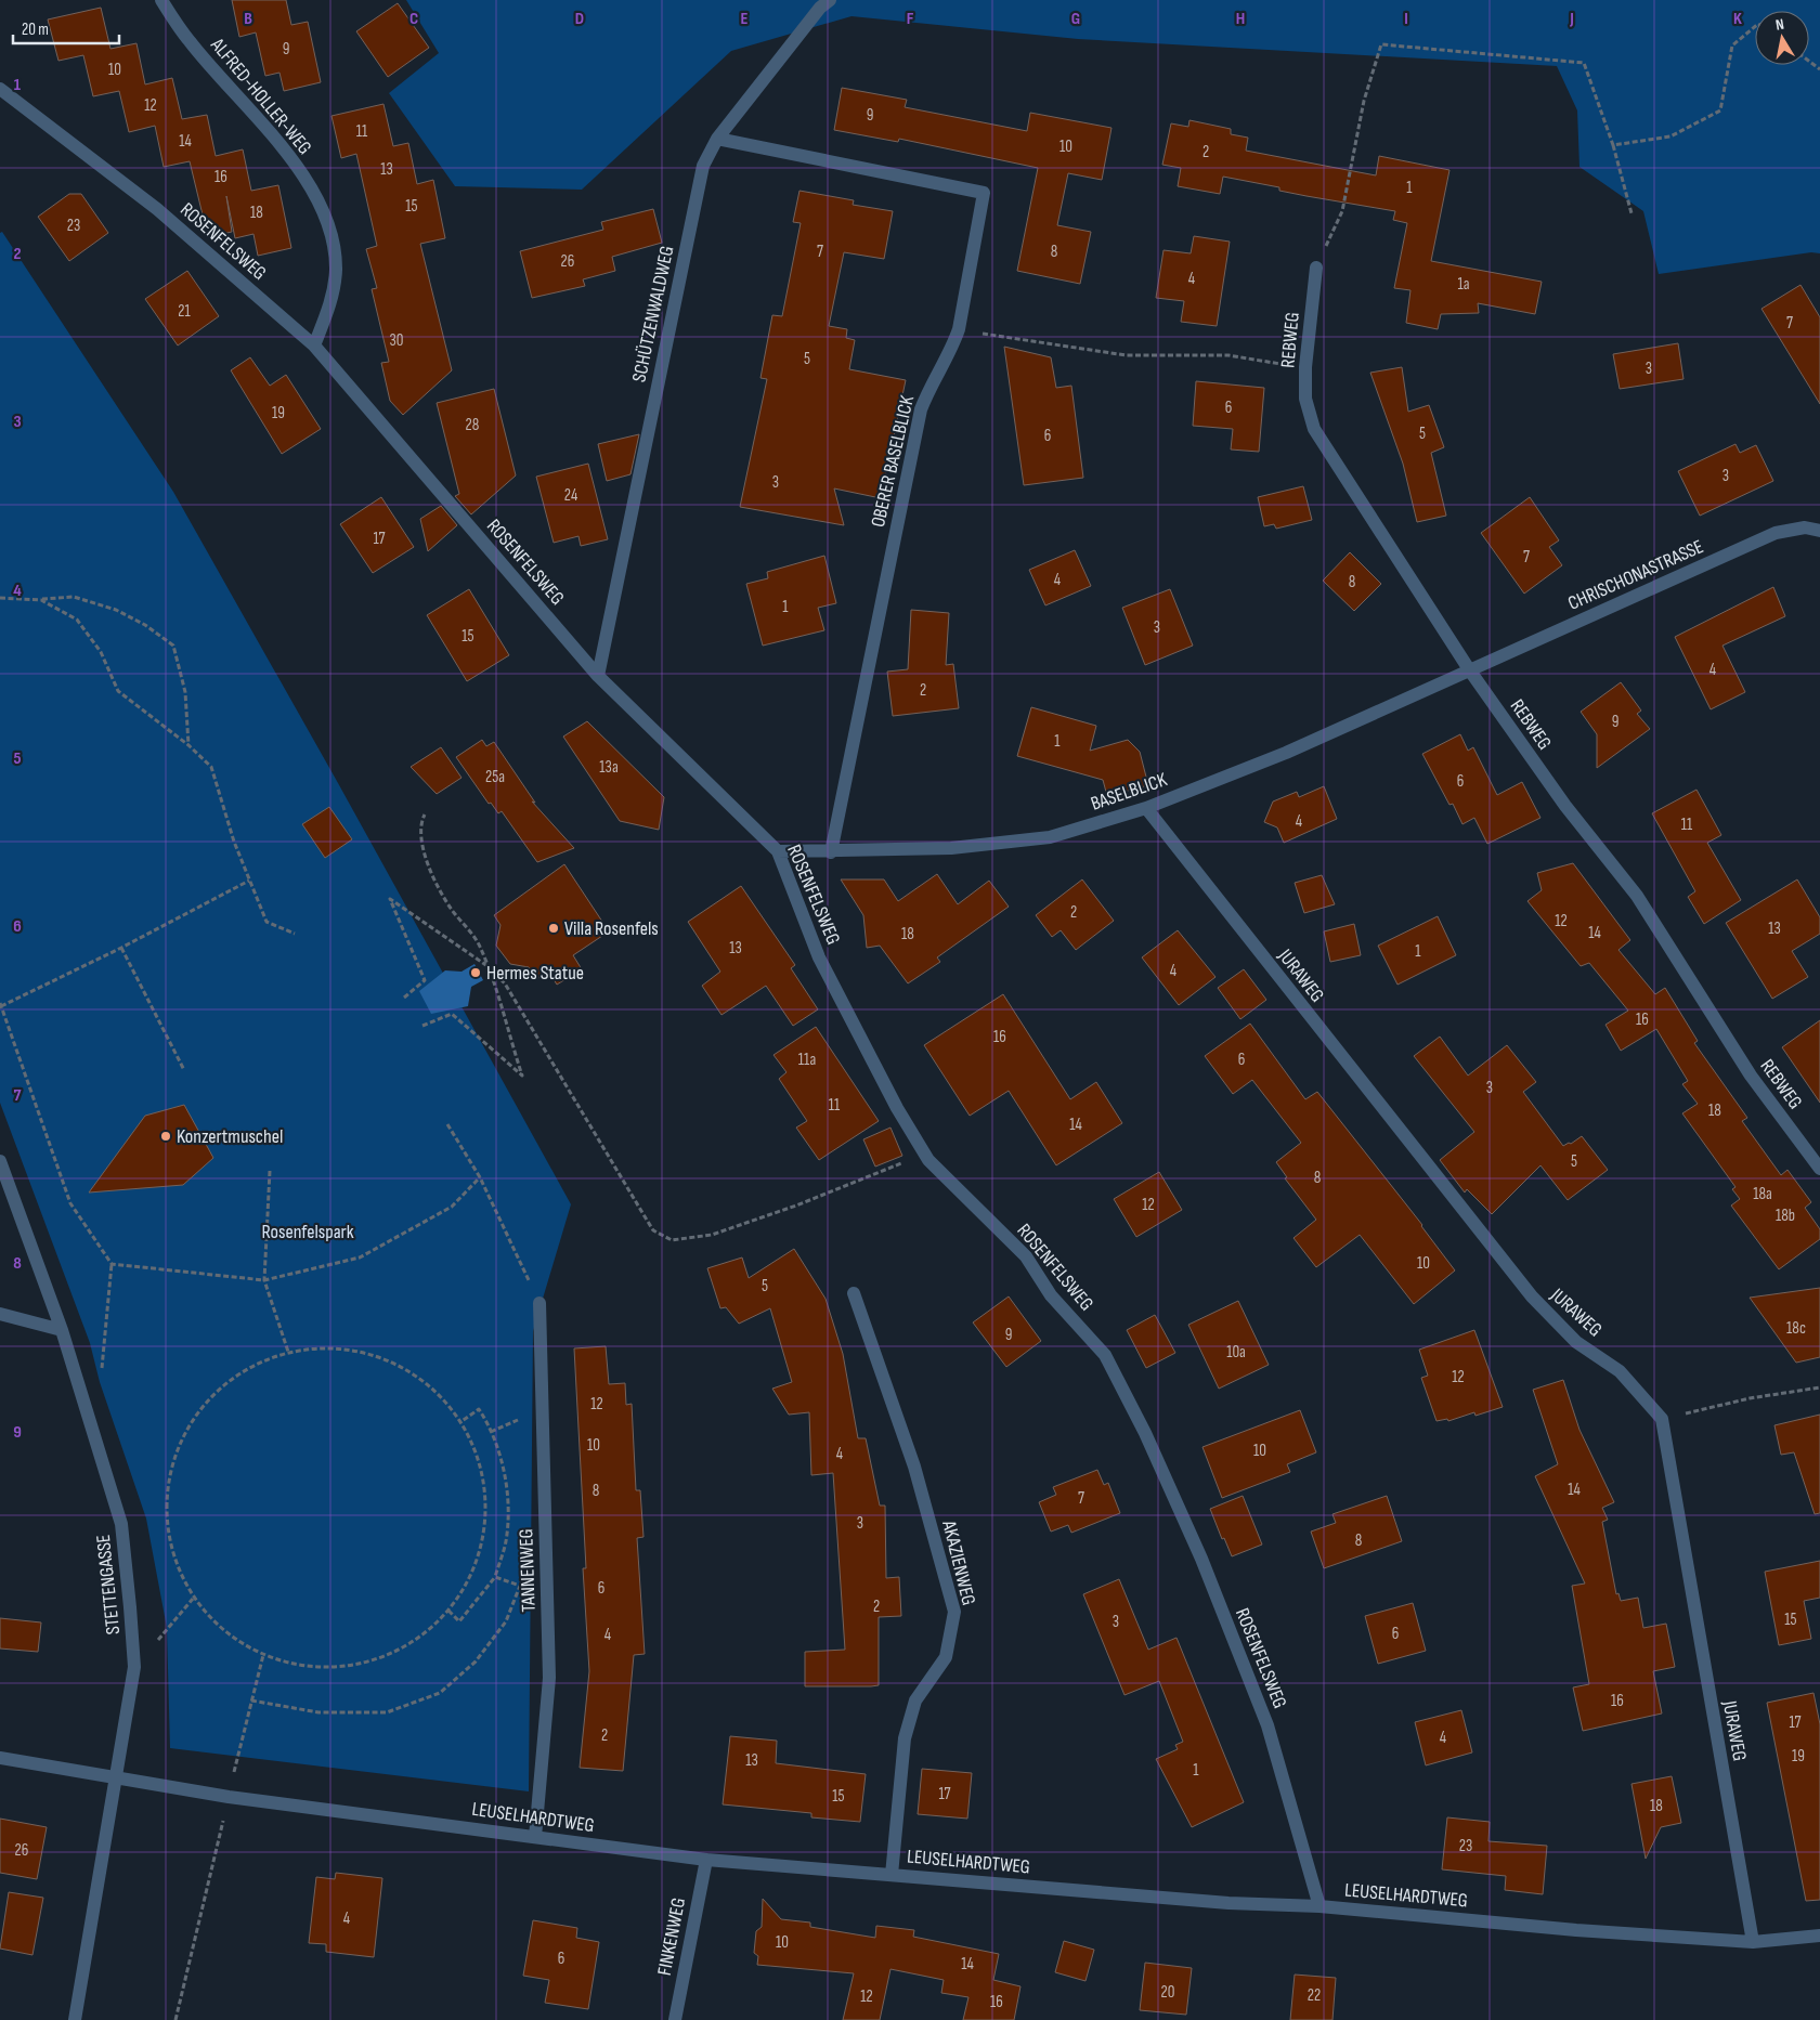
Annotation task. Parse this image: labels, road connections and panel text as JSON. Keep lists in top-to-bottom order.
{
  "streets": {
    "street": [
      "ALFRED-HOLLER-WEG",
      "ROSENFELSWEG",
      "SCHÜTZENWALDWEG",
      "REBWEG",
      "OBERER BASELBLICK",
      "CHRISCHONASTRASSE",
      "BASELBLICK",
      "JURAWEG",
      "AKAZIENWEG",
      "TANNENWEG",
      "STETTENGASSE",
      "LEUSELHARDTWEG",
      "FINKENWEG"
    ]
  },
  "crossings": [
    ["ALFRED-HOLLER-WEG", "ROSENFELSWEG"],
    ["ROSENFELSWEG", "SCHÜTZENWALDWEG"],
    ["ROSENFELSWEG", "BASELBLICK"],
    ["ROSENFELSWEG", "LEUSELHARDTWEG"],
    ["SCHÜTZENWALDWEG", "OBERER BASELBLICK"],
    ["REBWEG", "CHRISCHONASTRASSE"],
    ["REBWEG", "BASELBLICK"],
    ["OBERER BASELBLICK", "BASELBLICK"],
    ["CHRISCHONASTRASSE", "BASELBLICK"],
    ["BASELBLICK", "JURAWEG"],
    ["JURAWEG", "LEUSELHARDTWEG"],
    ["AKAZIENWEG", "LEUSELHARDTWEG"],
    ["TANNENWEG", "LEUSELHARDTWEG"],
    ["STETTENGASSE", "LEUSELHARDTWEG"],
    ["LEUSELHARDTWEG", "FINKENWEG"]
  ],
  "parks": ["Rosenfelspark"],
  "places": ["Villa Rosenfels", "Hermes Statue", "Konzertmuschel"],
  "house_numbers": [
    "9",
    "10",
    "12",
    "9",
    "11",
    "14",
    "10",
    "2",
    "13",
    "16",
    "1",
    "15",
    "18",
    "23",
    "7",
    "8",
    "26",
    "4",
    "1a",
    "21",
    "7",
    "30",
    "5",
    "3",
    "6",
    "19",
    "28",
    "5",
    "6",
    "3",
    "3",
    "24",
    "17",
    "7",
    "4",
    "8",
    "1",
    "3",
    "15",
    "4",
    "2",
    "9",
    "1",
    "13a",
    "25a",
    "6",
    "4",
    "11",
    "2",
    "12",
    "13",
    "14",
    "18",
    "13",
    "1",
    "4",
    "16",
    "16",
    "11a",
    "6",
    "3",
    "11",
    "18",
    "14",
    "5",
    "8",
    "18a",
    "12",
    "18b",
    "10",
    "5",
    "18c",
    "9",
    "10a",
    "12",
    "12",
    "10",
    "10",
    "4",
    "14",
    "8",
    "7",
    "3",
    "8",
    "6",
    "2",
    "15",
    "3",
    "6",
    "4",
    "16",
    "17",
    "2",
    "4",
    "19",
    "13",
    "1",
    "17",
    "15",
    "18",
    "23",
    "26",
    "4",
    "10",
    "6",
    "14",
    "20",
    "22",
    "12",
    "16"
  ],
  "scale_bar": "20 m",
  "north": "top",
  "grid": {
    "columns": [
      "B",
      "C",
      "D",
      "E",
      "F",
      "G",
      "H",
      "I",
      "J",
      "K"
    ],
    "rows": [
      "1",
      "2",
      "3",
      "4",
      "5",
      "6",
      "7",
      "8",
      "9"
    ]
  }
}
